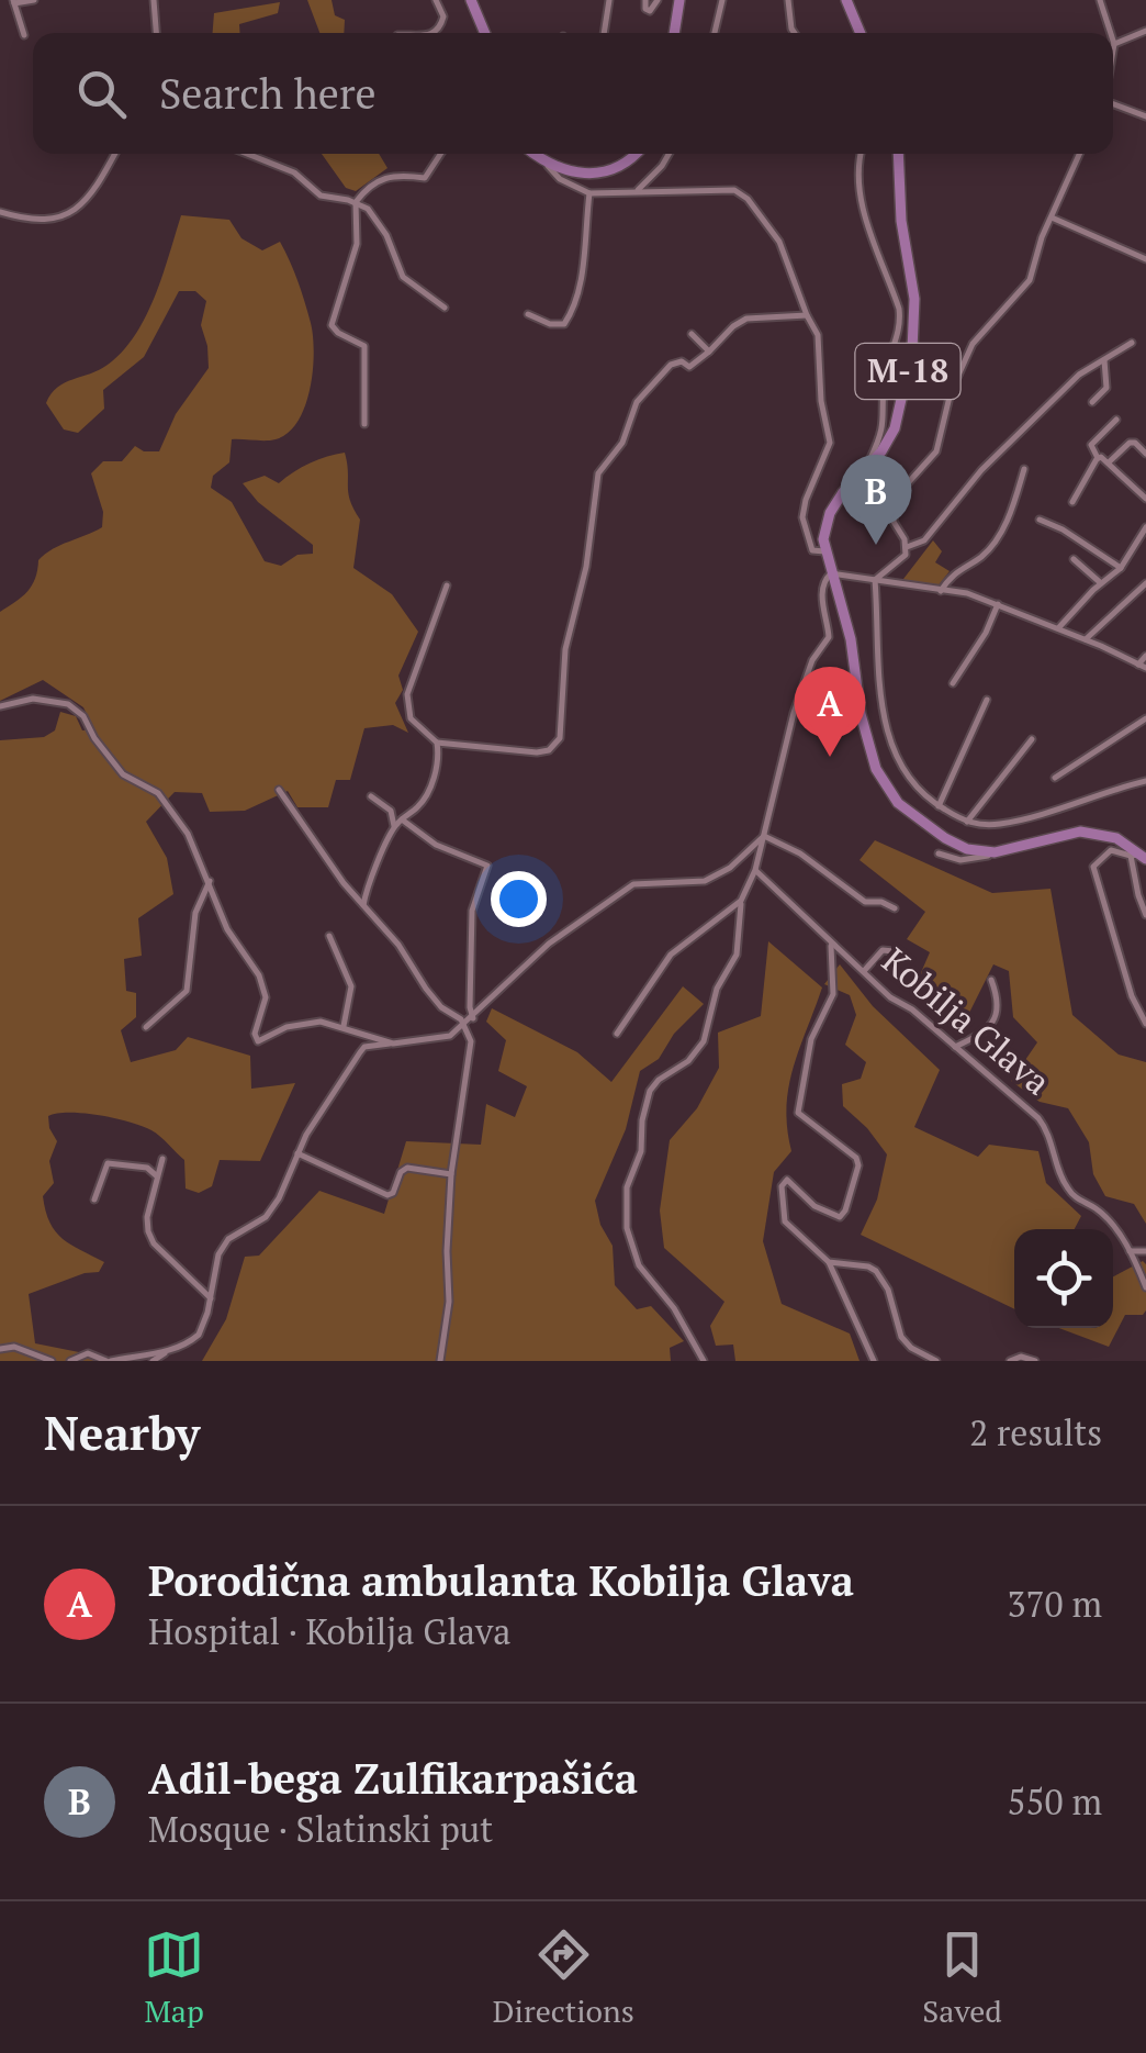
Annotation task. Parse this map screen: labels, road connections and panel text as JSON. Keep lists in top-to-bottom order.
{
  "streets": {
    "main road": ["M-18"],
    "street": ["Kobilja Glava"]
  },
  "page": {
    "search": "Search here",
    "pins": ["B", "A"],
    "heading": ["Nearby", "2 results"],
    "list": [
      {
        "mark": "A",
        "name": "Porodična ambulanta Kobilja Glava",
        "note": "Hospital · Kobilja Glava",
        "value": "370 m"
      },
      {
        "mark": "B",
        "name": "Adil-bega Zulfikarpašića",
        "note": "Mosque · Slatinski put",
        "value": "550 m"
      }
    ],
    "nav": ["Map", "Directions", "Saved"]
  }
}
